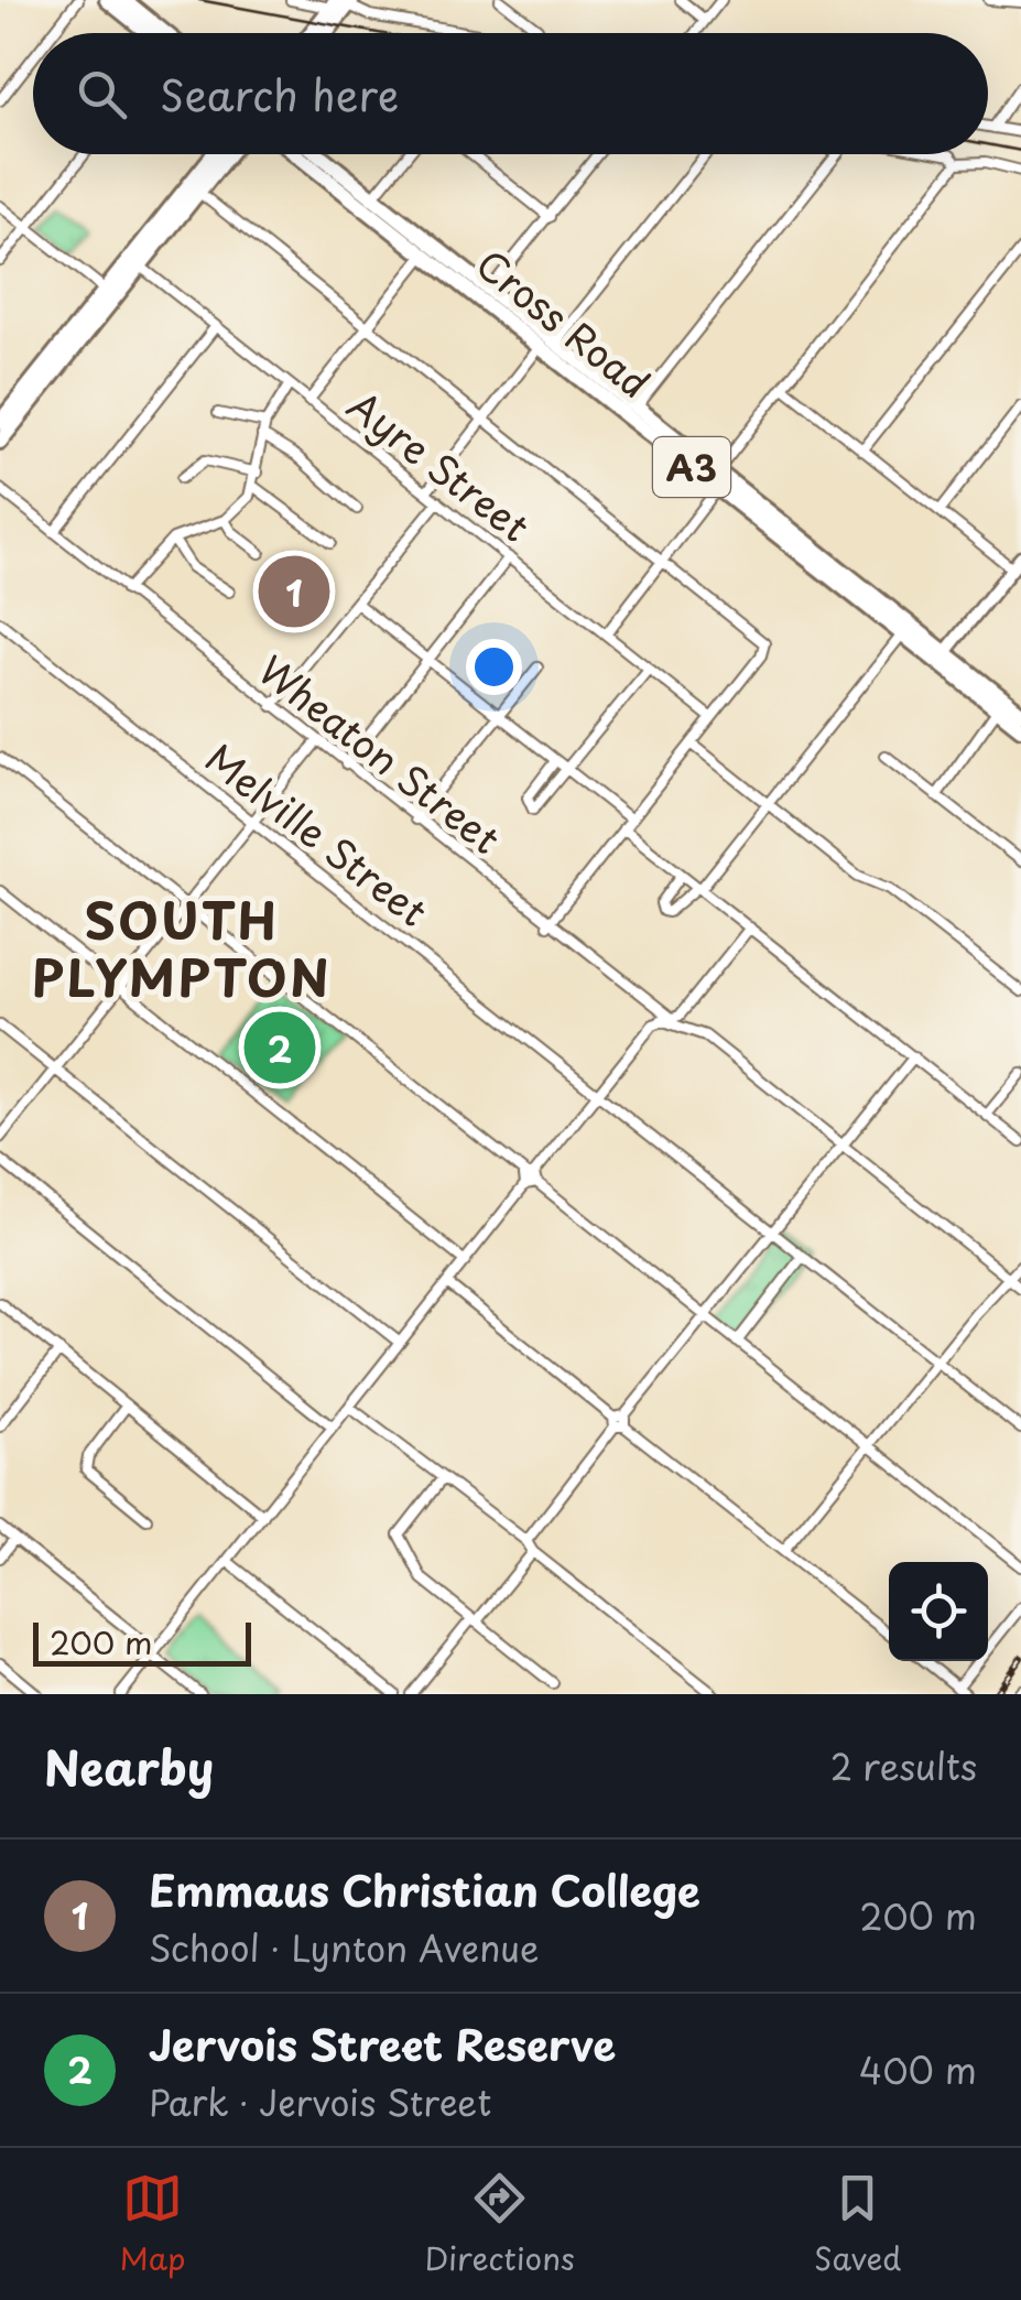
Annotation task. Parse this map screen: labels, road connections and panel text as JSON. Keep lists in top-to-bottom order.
{
  "streets": {
    "main road": ["Cross Road", "A3"],
    "street": ["Ayre Street", "Wheaton Street", "Melville Street"]
  },
  "districts": ["SOUTH PLYMPTON"],
  "scale_bar": "200 m",
  "page": {
    "search": "Search here",
    "pins": ["1", "2"],
    "scale": "200 m",
    "heading": ["Nearby", "2 results"],
    "list": [
      {
        "mark": "1",
        "name": "Emmaus Christian College",
        "note": "School · Lynton Avenue",
        "value": "200 m"
      },
      {
        "mark": "2",
        "name": "Jervois Street Reserve",
        "note": "Park · Jervois Street",
        "value": "400 m"
      }
    ],
    "nav": ["Map", "Directions", "Saved"]
  }
}
